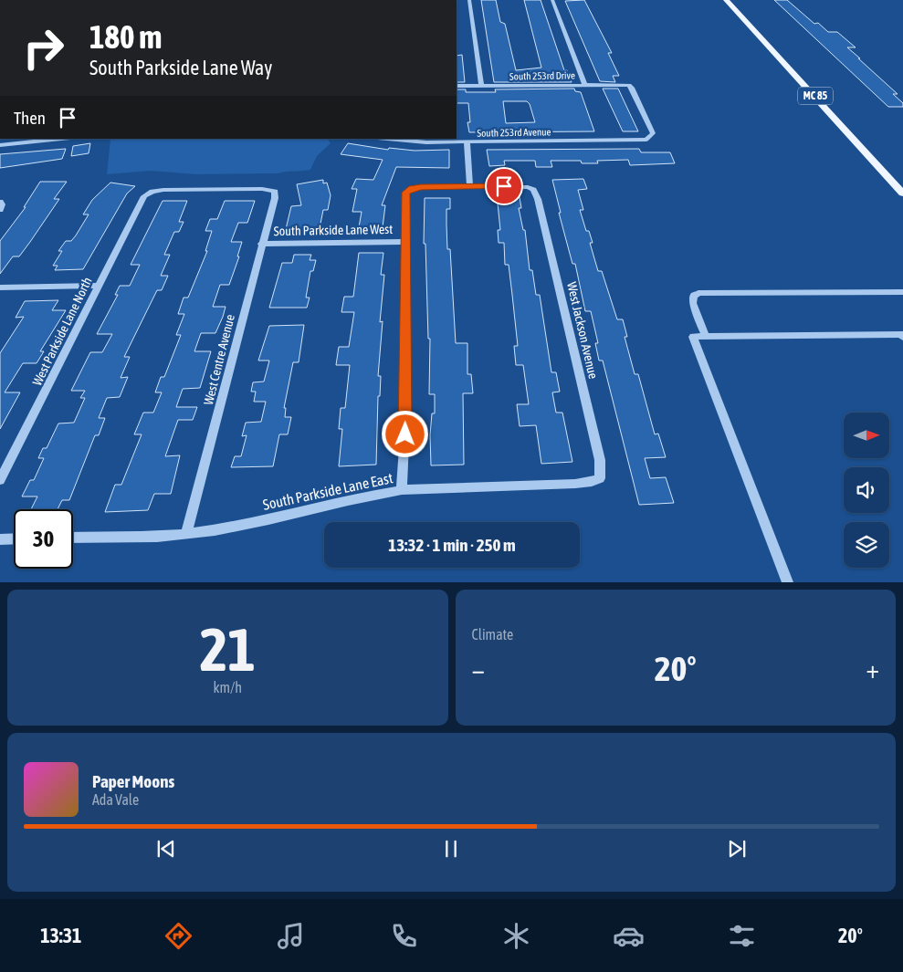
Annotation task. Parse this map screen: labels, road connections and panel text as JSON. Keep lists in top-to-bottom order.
{
  "streets": {
    "main road": ["MC 85"],
    "street": [
      "South 253rd Drive",
      "South 253rd Avenue",
      "South Parkside Lane West",
      "West Jackson Avenue",
      "West Parkside Lane North",
      "West Centre Avenue",
      "South Parkside Lane East"
    ]
  },
  "crossings": [
    ["South 253rd Drive", "South 253rd Avenue"],
    ["South Parkside Lane West", "West Centre Avenue"],
    ["West Jackson Avenue", "South Parkside Lane East"],
    ["West Centre Avenue", "South Parkside Lane East"]
  ],
  "north": "right",
  "page": {
    "turn": ["180 m", "South Parkside Lane Way"],
    "then": "Then",
    "limit": "30",
    "trip": "13:32 · 1 min · 250 m",
    "tile": [
      ["21", "km/h"],
      "Climate"
    ],
    "heat": ["−", "20°", "+"],
    "song": ["Paper Moons", "Ada Vale"],
    "tabs": ["13:31", "20°"]
  }
}
